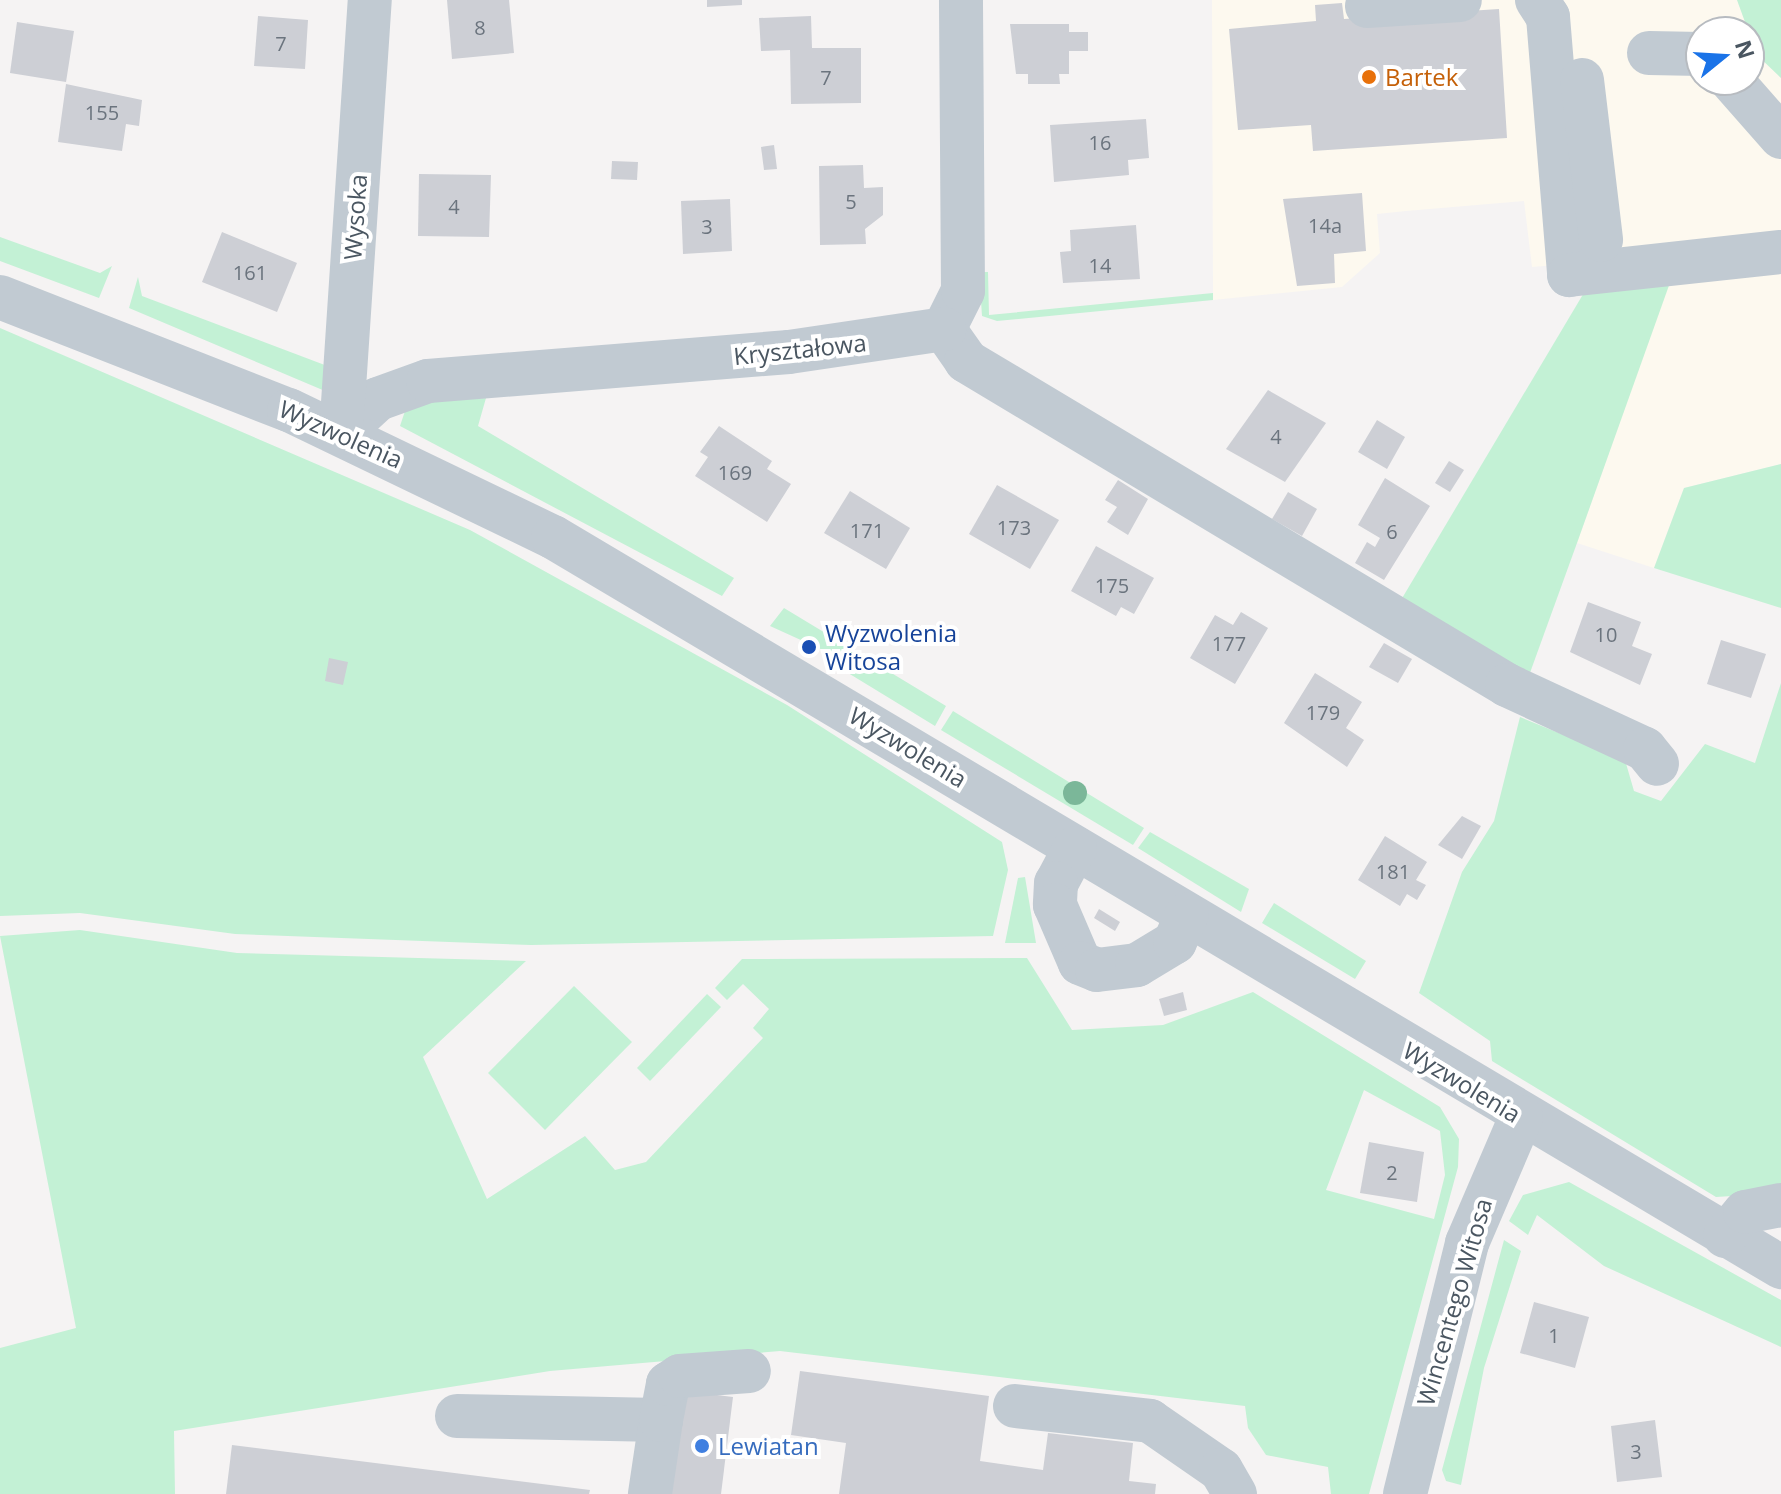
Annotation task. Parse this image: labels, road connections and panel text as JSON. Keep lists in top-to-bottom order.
{
  "streets": {
    "street": [
      "Wysoka",
      "Kryształowa",
      "Wyzwolenia",
      "Wincentego Witosa"
    ]
  },
  "crossings": [
    ["Wysoka", "Kryształowa"],
    ["Wysoka", "Wyzwolenia"],
    ["Kryształowa", "Wyzwolenia"],
    ["Wyzwolenia", "Wincentego Witosa"]
  ],
  "places": ["Bartek", "Wyzwolenia Witosa", "Lewiatan"],
  "house_numbers": [
    "8",
    "7",
    "7",
    "155",
    "16",
    "5",
    "4",
    "14a",
    "3",
    "14",
    "161",
    "4",
    "169",
    "173",
    "171",
    "6",
    "175",
    "10",
    "177",
    "179",
    "181",
    "2",
    "1",
    "3"
  ],
  "north": "right"
}
